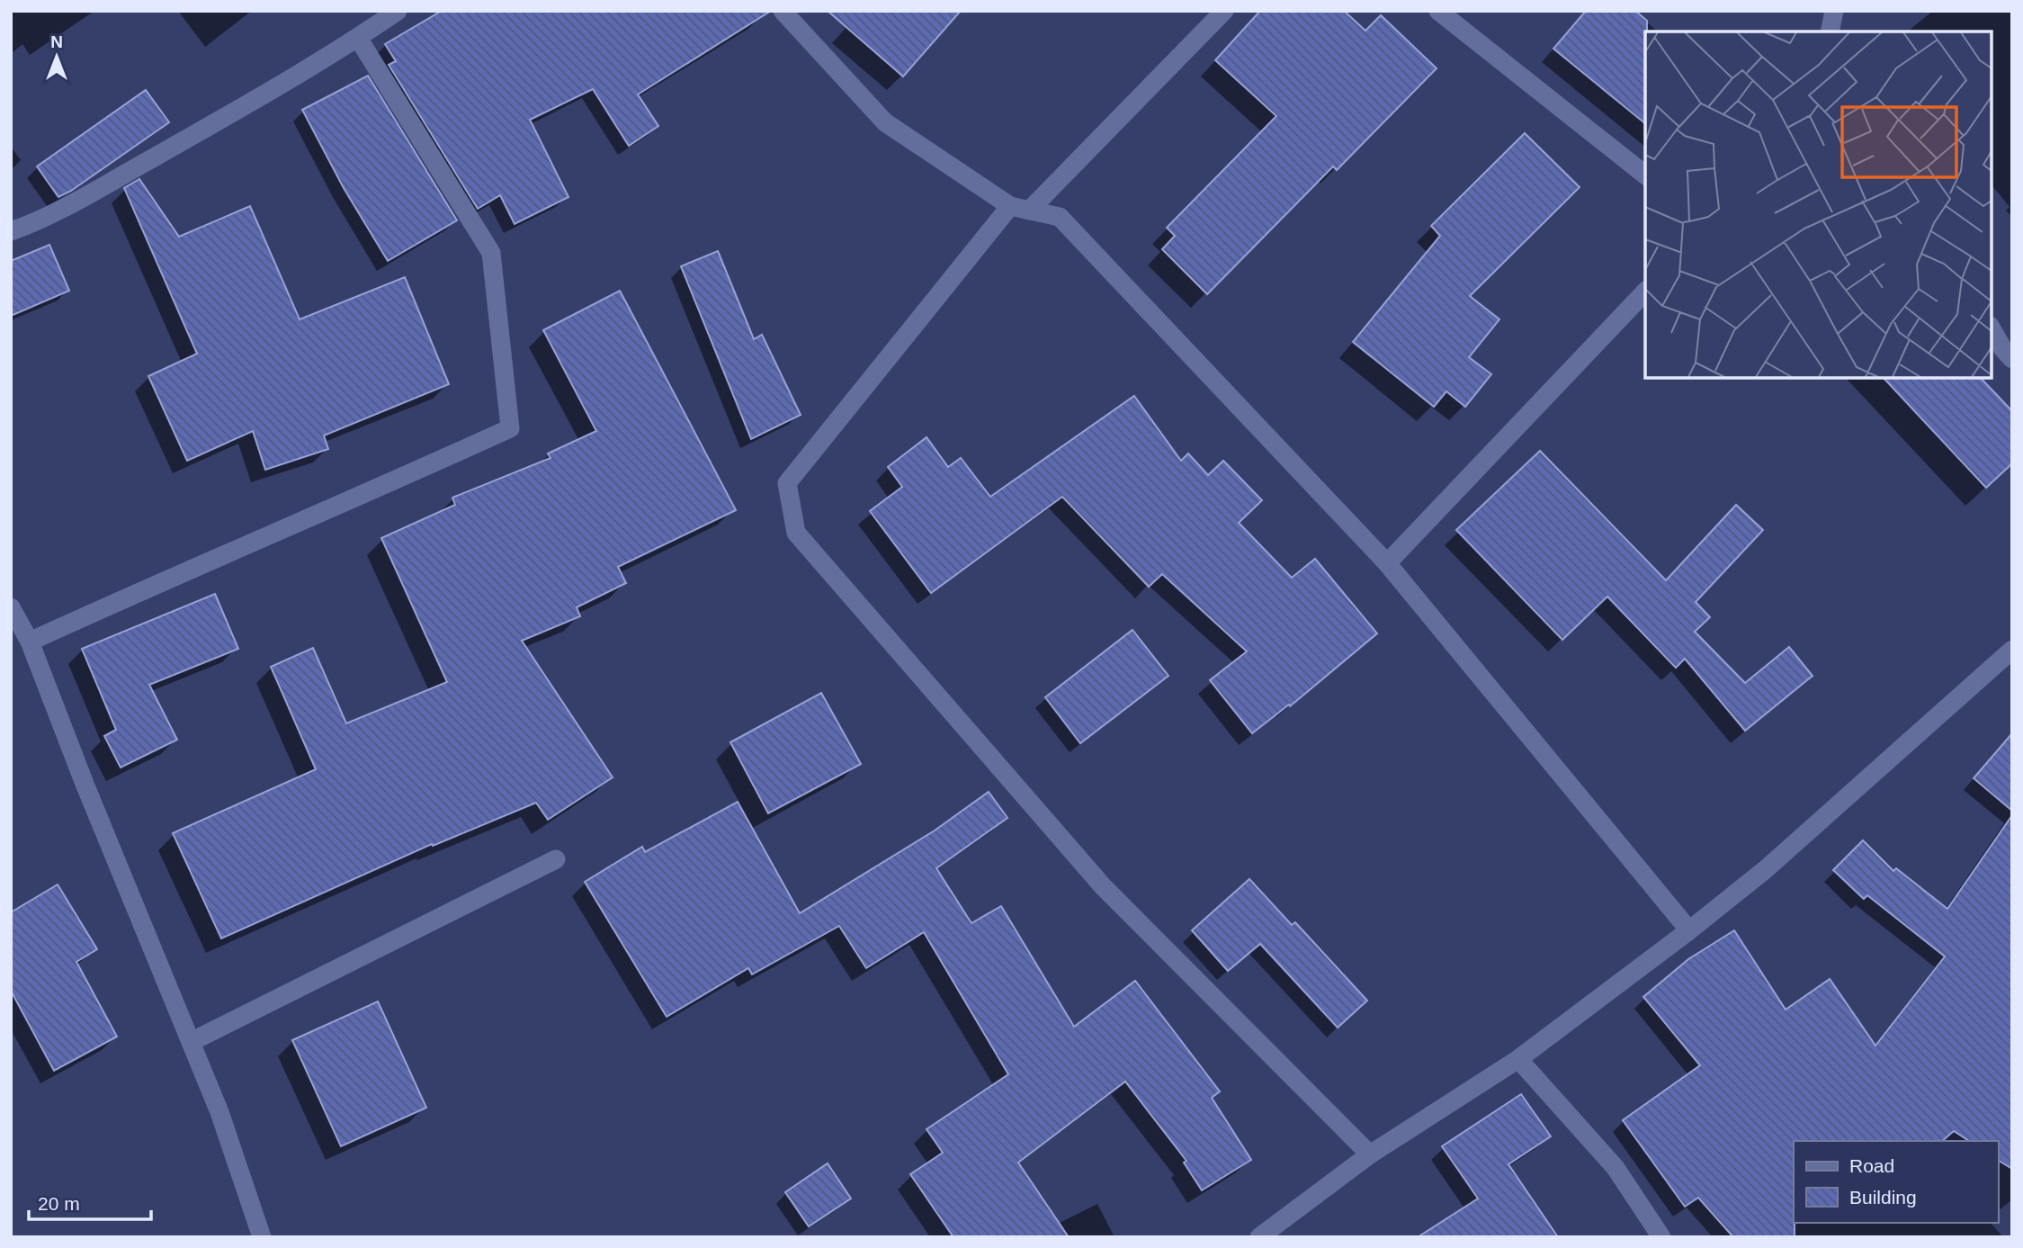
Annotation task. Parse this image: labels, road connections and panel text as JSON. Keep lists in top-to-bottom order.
{
  "legend": ["Road", "Building"],
  "scale_bar": "20 m",
  "north": "top"
}
